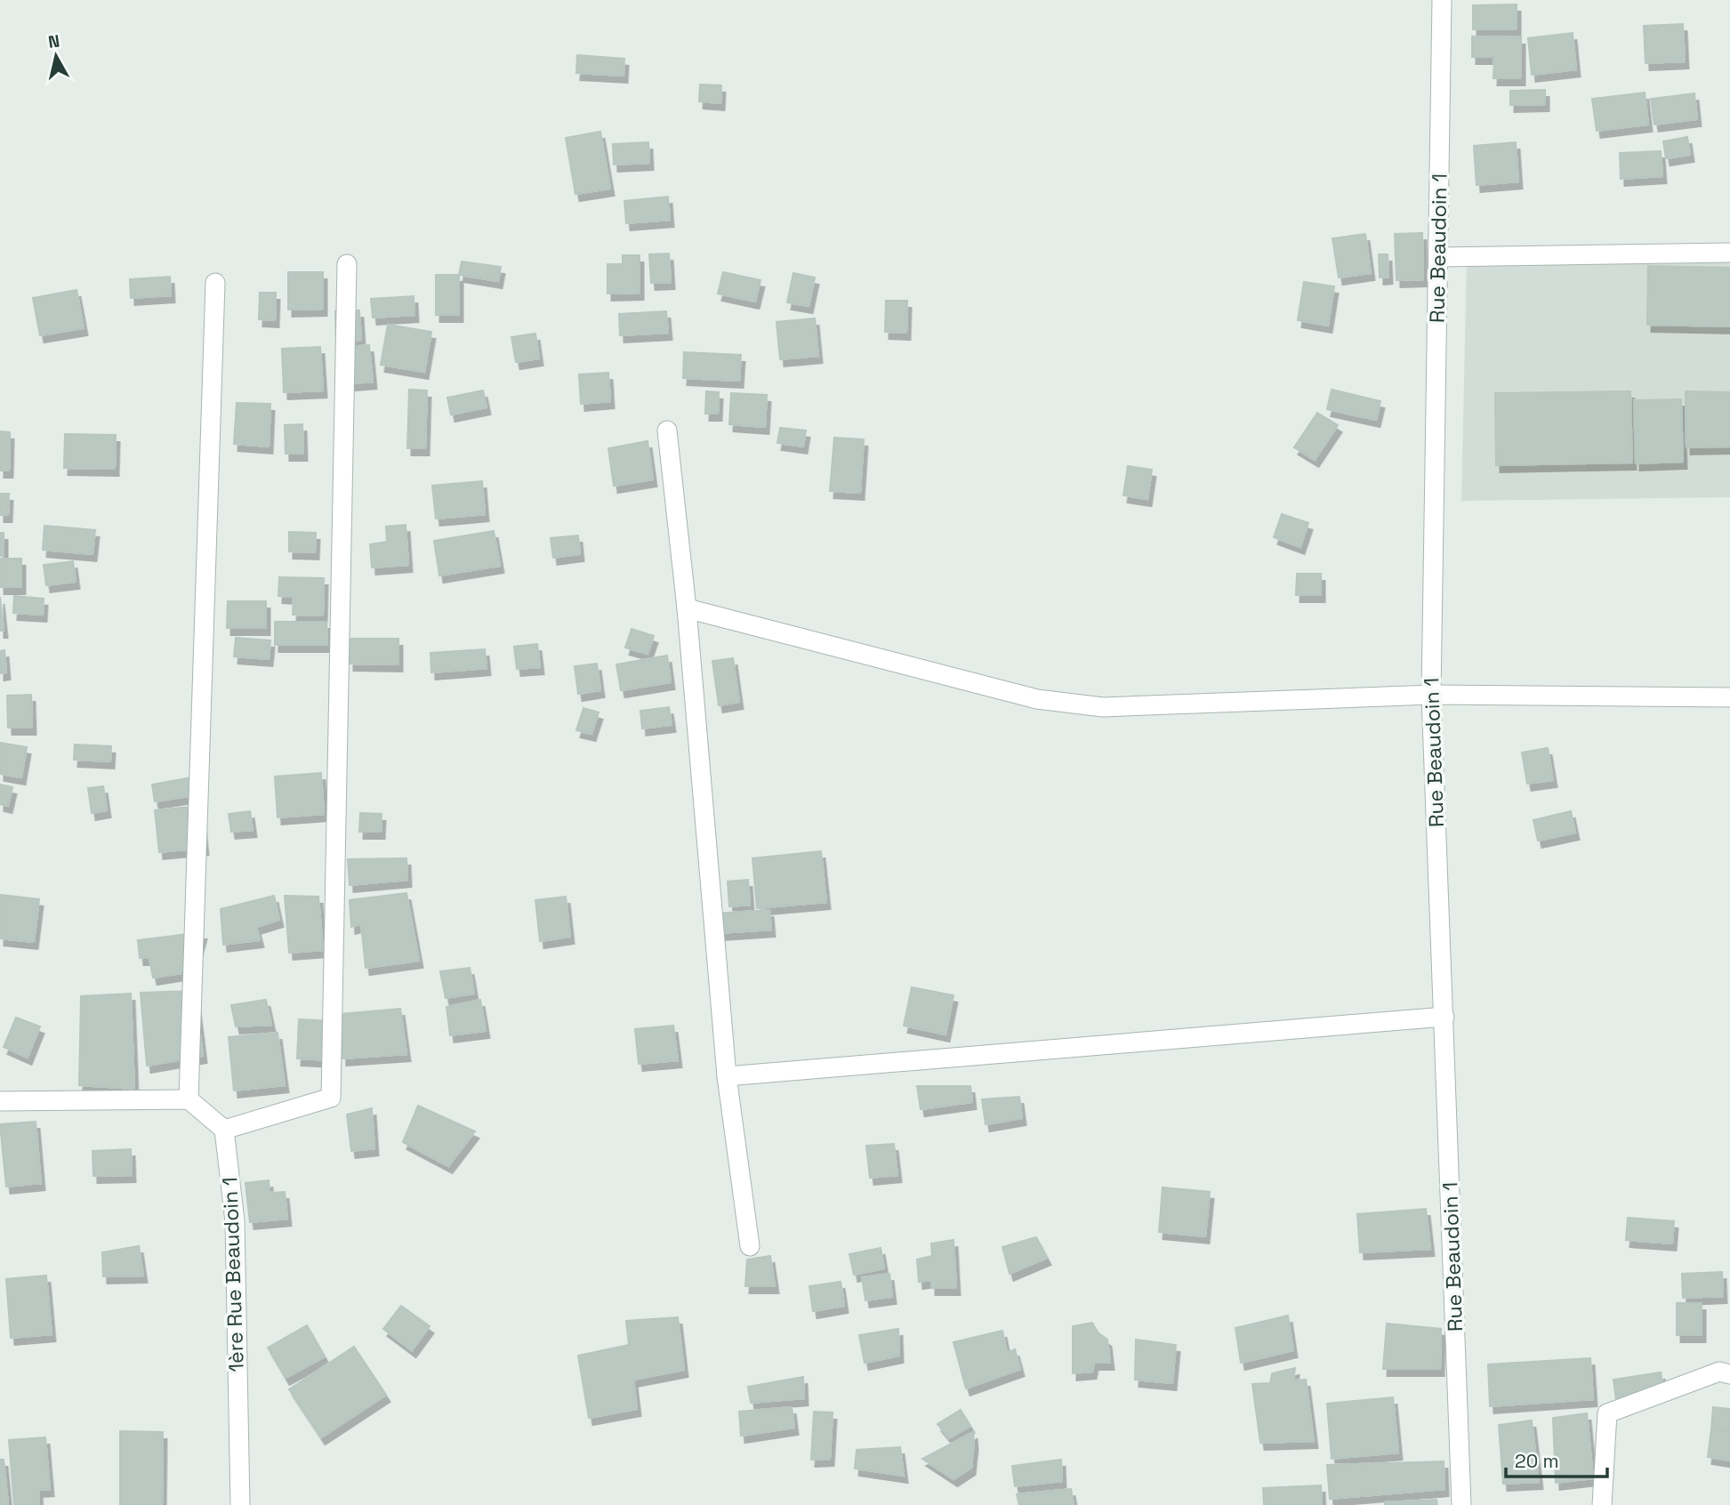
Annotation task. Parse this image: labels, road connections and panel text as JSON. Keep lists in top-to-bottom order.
{
  "streets": {
    "street": ["Rue Beaudoin 1", "1ère Rue Beaudoin 1"]
  },
  "scale_bar": "20 m",
  "north": "top"
}
